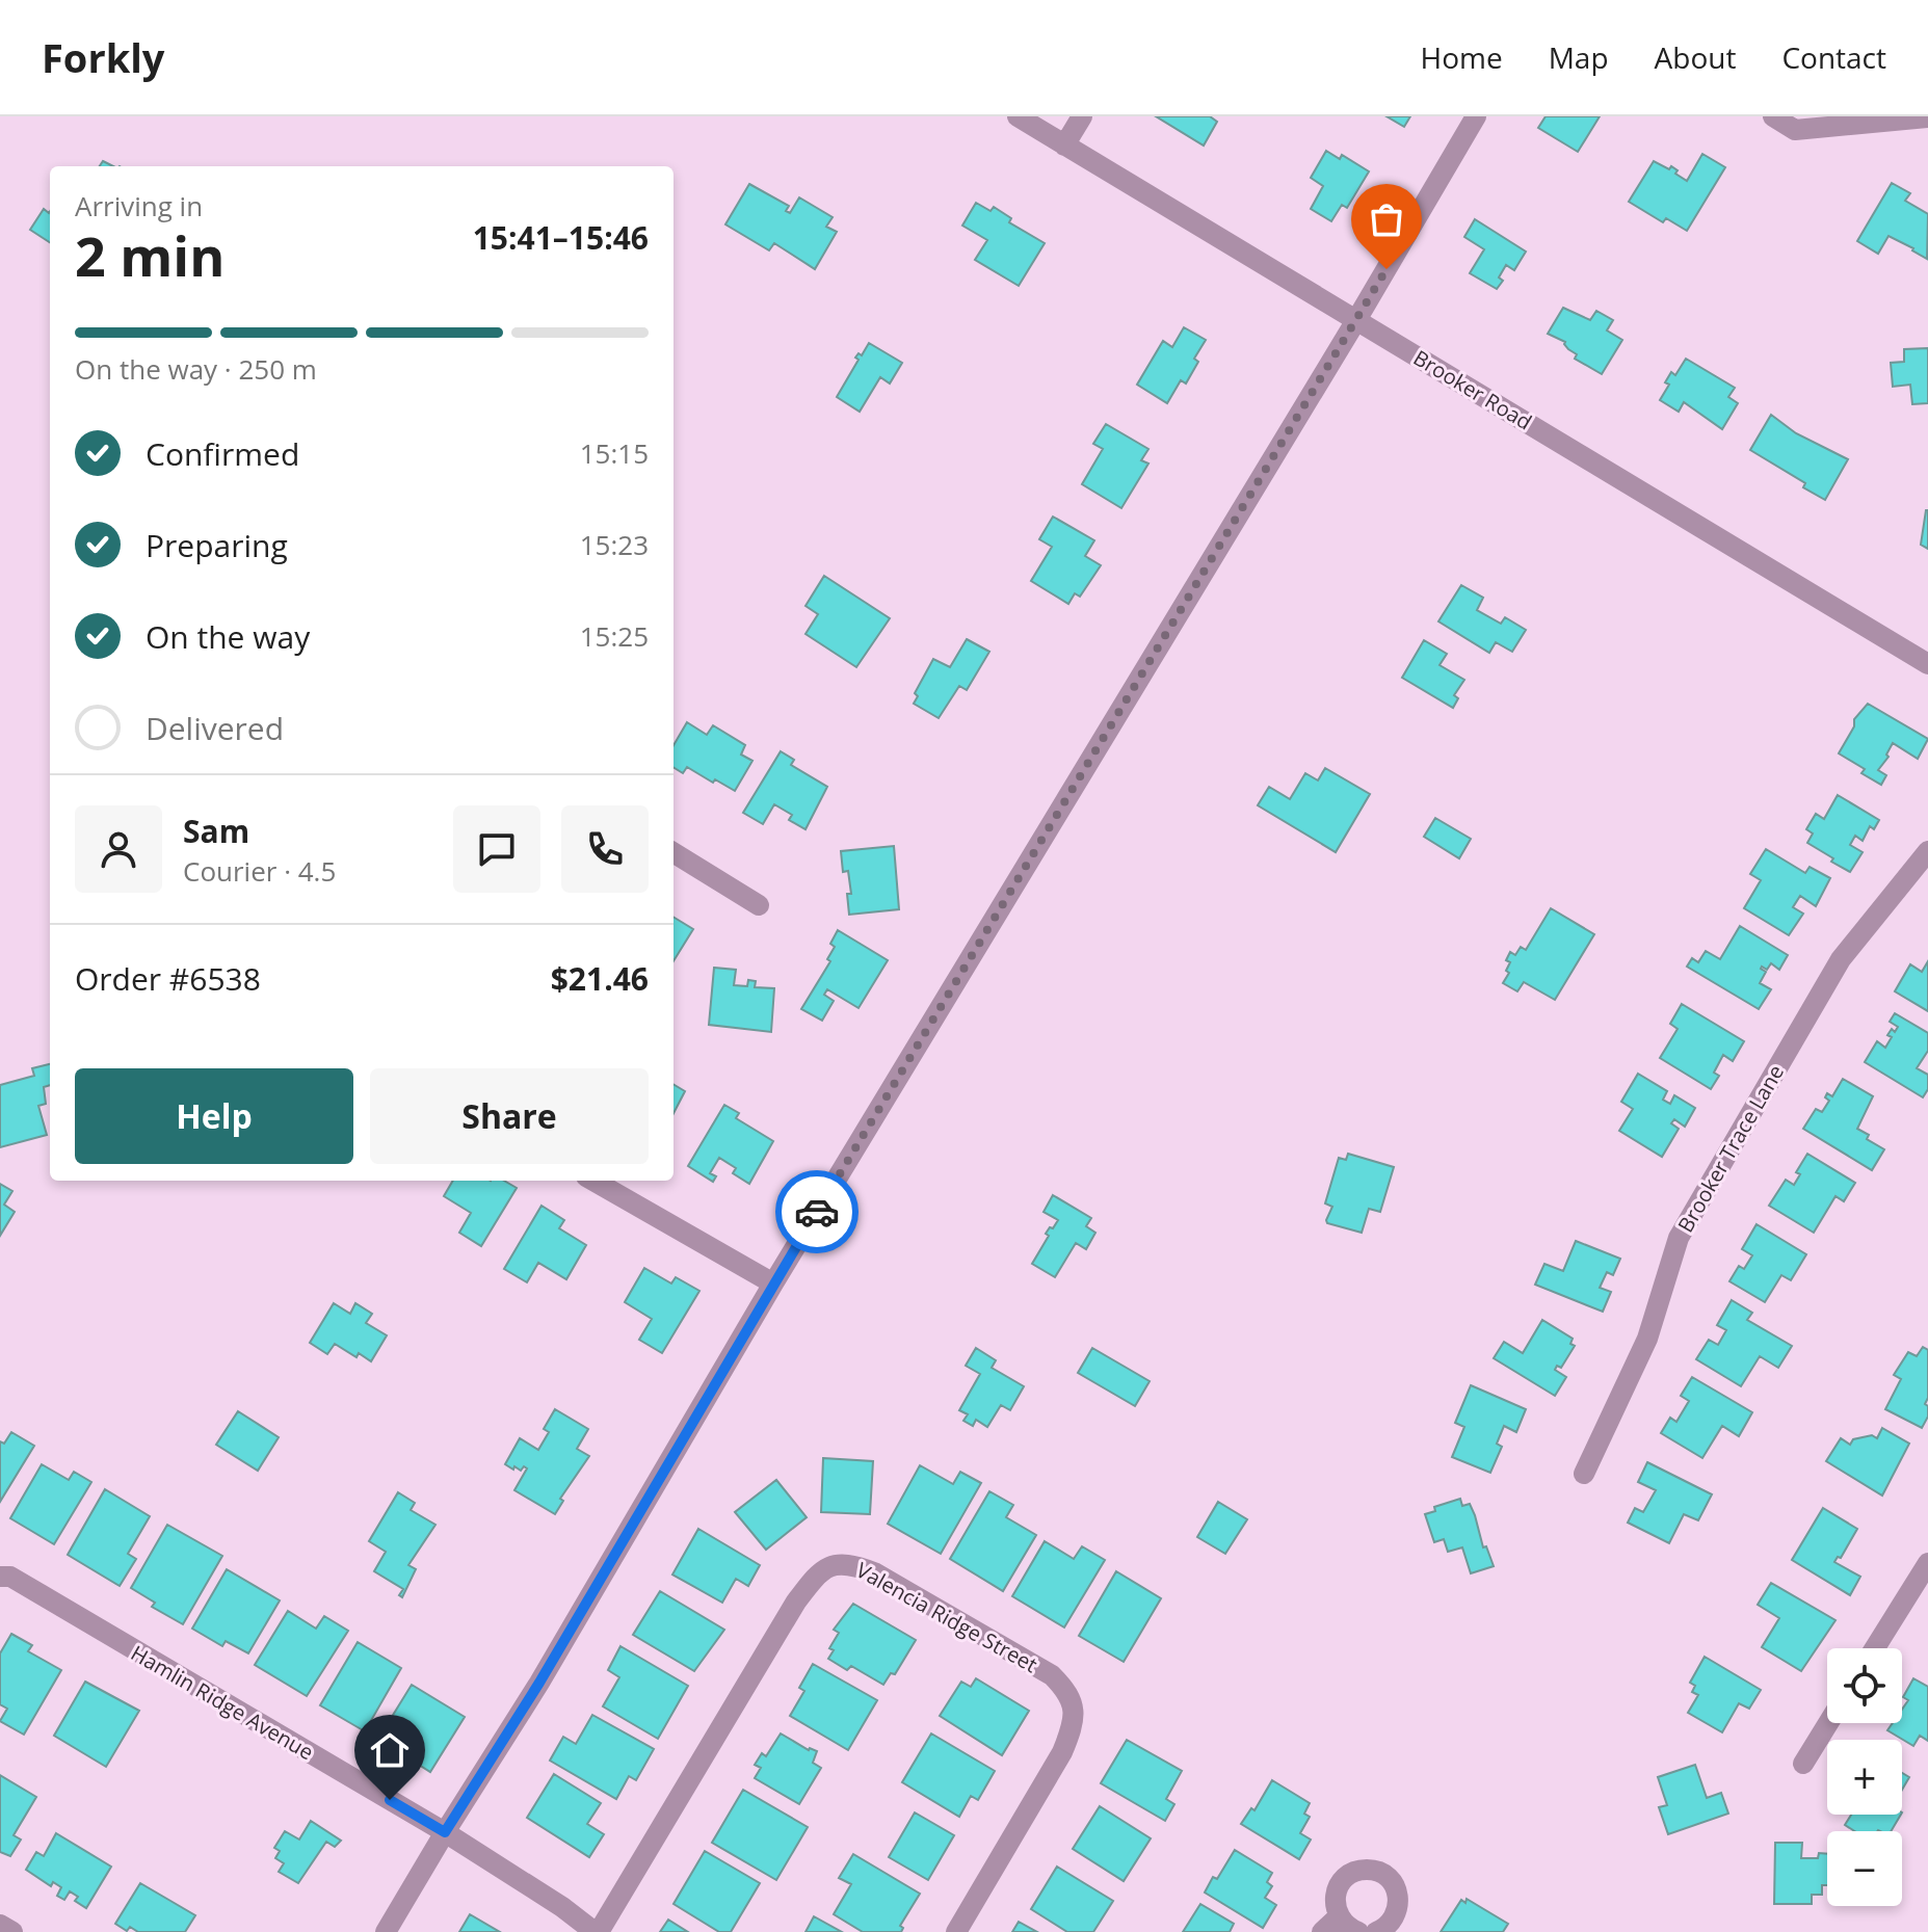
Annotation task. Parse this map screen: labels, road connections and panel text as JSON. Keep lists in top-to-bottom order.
{
  "streets": {
    "street": [
      "Brooker Road",
      "Brooker Trace Lane",
      "Valencia Ridge Street",
      "Hamlin Ridge Avenue"
    ]
  },
  "crossings": [
    ["Valencia Ridge Street", "Hamlin Ridge Avenue"]
  ],
  "page": {
    "header": "Forkly",
    "nav": [
      "Home",
      "Map",
      "About",
      "Contact"
    ],
    "heading": ["2 min", "Arriving in", "15:41–15:46"],
    "panel": [
      "Sam",
      "Courier · 4.5",
      "Order #6538",
      "$21.46"
    ],
    "bar": "On the way · 250 m",
    "list": [
      ["Confirmed", "15:15"],
      ["Preparing", "15:23"],
      ["On the way", "15:25"],
      "Delivered"
    ],
    "buttons": ["Help", "Share"],
    "map_buttons": ["+", "−"]
  }
}
